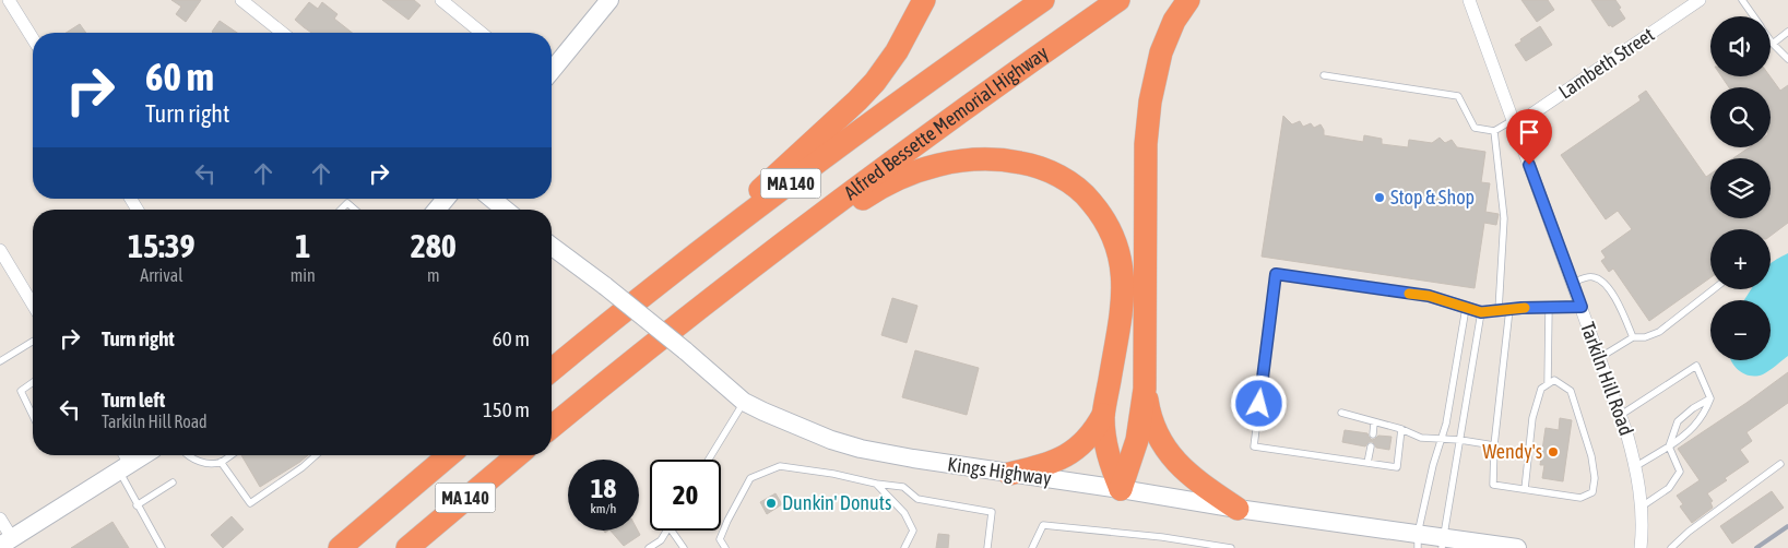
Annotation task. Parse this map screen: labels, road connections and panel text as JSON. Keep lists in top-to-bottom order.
{
  "streets": {
    "highway": ["Alfred Bessette Memorial Highway", "MA 140"],
    "main road": ["Kings Highway"],
    "street": ["Lambeth Street", "Tarkiln Hill Road"]
  },
  "crossings": [
    ["Lambeth Street", "Tarkiln Hill Road"]
  ],
  "places": ["Stop & Shop", "Wendy's", "Dunkin' Donuts"],
  "page": {
    "map_buttons": ["+", "−"],
    "turn": ["60 m", "Turn right"],
    "eta": [
      "15:39",
      "Arrival",
      "1",
      "min",
      "280",
      "m"
    ],
    "list": [
      {
        "name": "Turn right",
        "value": "60 m"
      },
      {
        "name": "Turn left",
        "note": "Tarkiln Hill Road",
        "value": "150 m"
      }
    ],
    "speed": "18 km/h",
    "limit": "20"
  }
}
